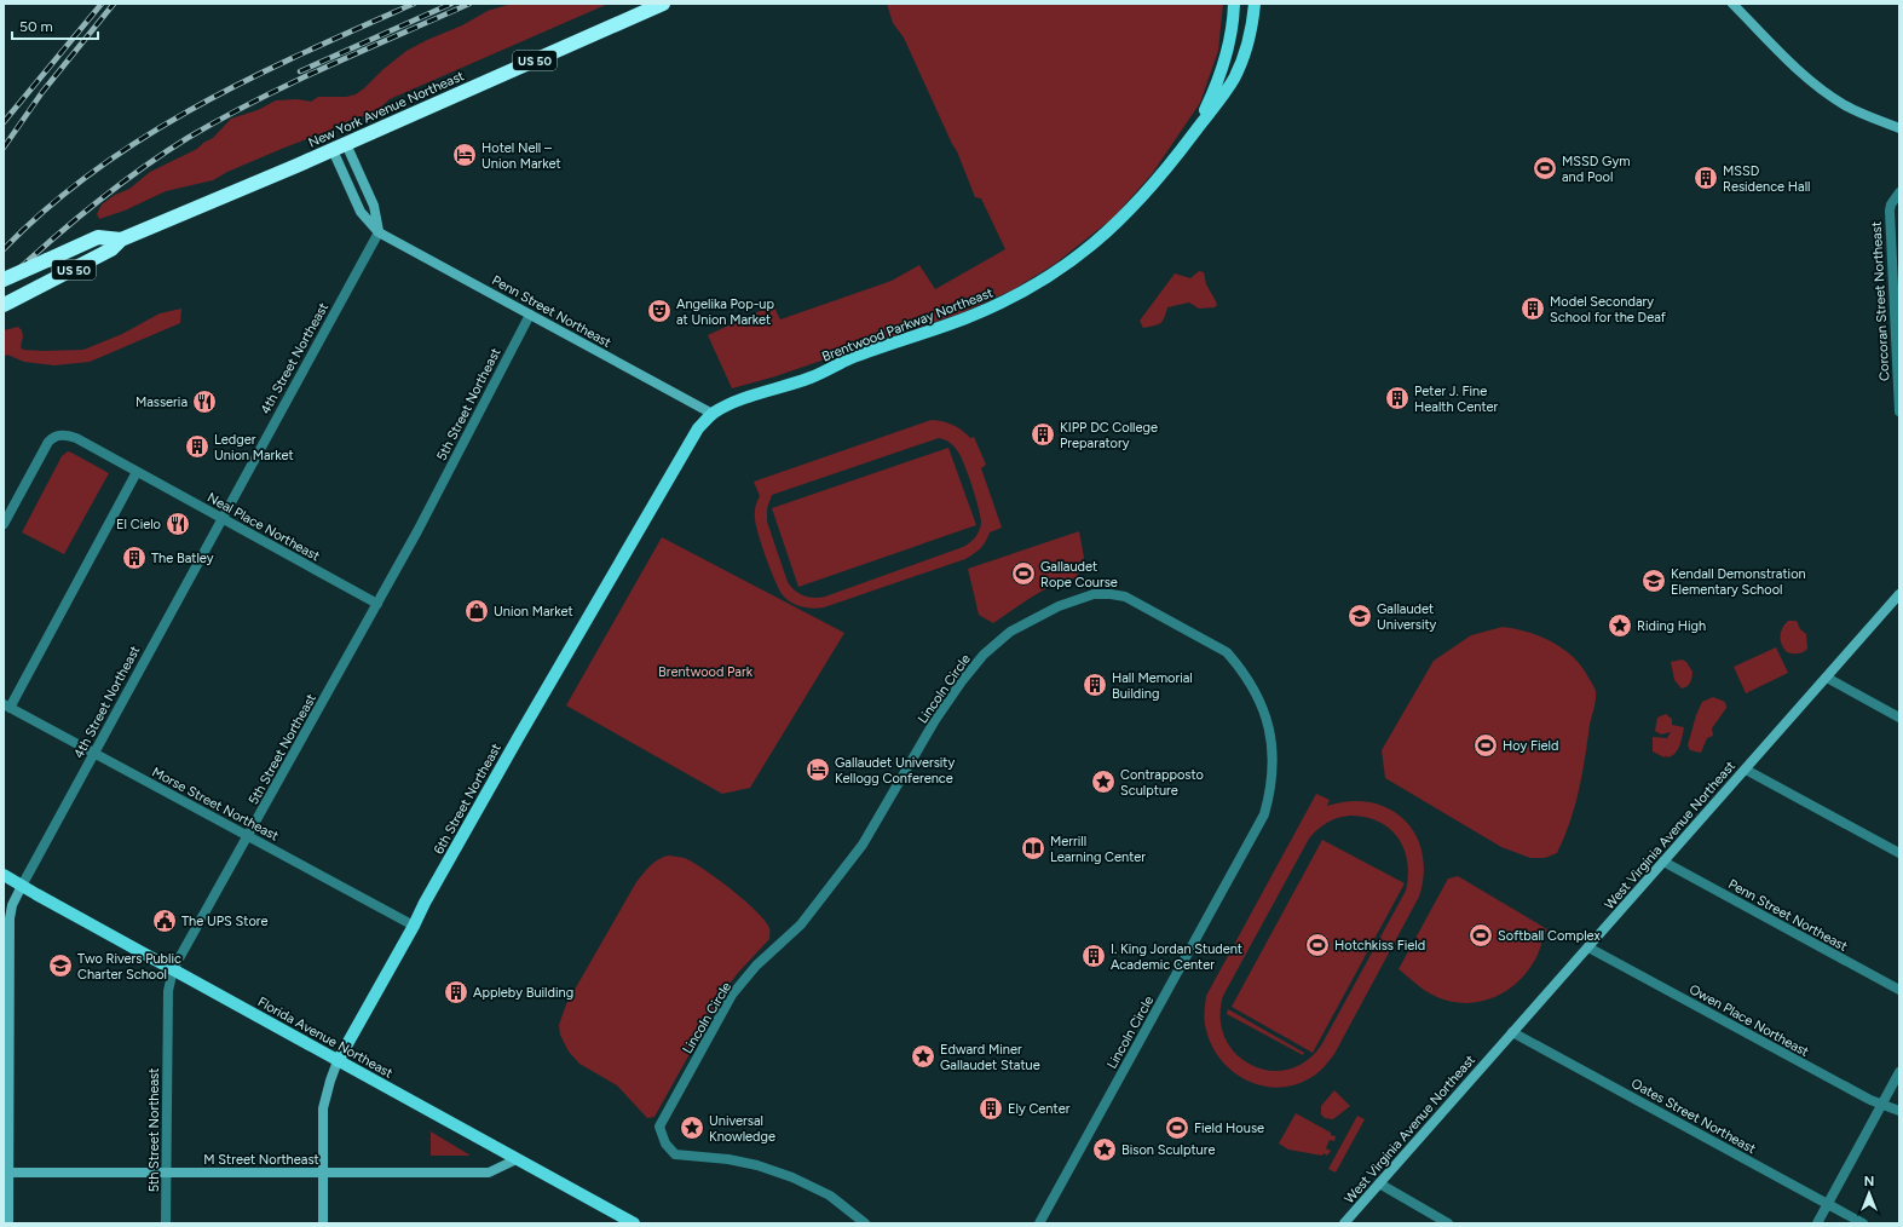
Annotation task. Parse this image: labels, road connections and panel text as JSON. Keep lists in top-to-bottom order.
{
  "streets": {
    "highway": ["US 50", "New York Avenue Northeast"],
    "main road": ["Brentwood Parkway Northeast", "6th Street Northeast", "Florida Avenue Northeast"],
    "street": [
      "Corcoran Street Northeast",
      "Penn Street Northeast",
      "4th Street Northeast",
      "5th Street Northeast",
      "Neal Place Northeast",
      "Lincoln Circle",
      "Morse Street Northeast",
      "West Virginia Avenue Northeast",
      "Owen Place Northeast",
      "Oates Street Northeast",
      "M Street Northeast"
    ]
  },
  "crossings": [
    ["Penn Street Northeast", "Brentwood Parkway Northeast"],
    ["Penn Street Northeast", "4th Street Northeast"],
    ["Penn Street Northeast", "5th Street Northeast"],
    ["Penn Street Northeast", "6th Street Northeast"],
    ["Penn Street Northeast", "West Virginia Avenue Northeast"],
    ["Brentwood Parkway Northeast", "6th Street Northeast"],
    ["4th Street Northeast", "Neal Place Northeast"],
    ["4th Street Northeast", "Morse Street Northeast"],
    ["4th Street Northeast", "Florida Avenue Northeast"],
    ["4th Street Northeast", "M Street Northeast"],
    ["5th Street Northeast", "Neal Place Northeast"],
    ["5th Street Northeast", "Morse Street Northeast"],
    ["5th Street Northeast", "Florida Avenue Northeast"],
    ["5th Street Northeast", "M Street Northeast"],
    ["6th Street Northeast", "Morse Street Northeast"],
    ["6th Street Northeast", "Florida Avenue Northeast"],
    ["6th Street Northeast", "M Street Northeast"],
    ["West Virginia Avenue Northeast", "Owen Place Northeast"],
    ["West Virginia Avenue Northeast", "Oates Street Northeast"],
    ["Florida Avenue Northeast", "M Street Northeast"]
  ],
  "parks": ["Brentwood Park"],
  "places": {
    "hotel": ["Hotel Nell – Union Market", "Gallaudet University Kellogg Conference"],
    "sports": [
      "MSSD Gym and Pool",
      "Gallaudet Rope Course",
      "Hoy Field",
      "Softball Complex",
      "Hotchkiss Field",
      "Field House"
    ],
    "building": [
      "MSSD Residence Hall",
      "Model Secondary School for the Deaf",
      "Peter J. Fine Health Center",
      "KIPP DC College Preparatory",
      "Ledger Union Market",
      "The Batley",
      "Hall Memorial Building",
      "I. King Jordan Student Academic Center",
      "Appleby Building",
      "Ely Center"
    ],
    "theatre": ["Angelika Pop-up at Union Market"],
    "restaurant": ["Masseria", "El Cielo"],
    "school or university": ["Kendall Demonstration Elementary School", "Gallaudet University", "Two Rivers Public Charter School"],
    "shop": ["Union Market"],
    "place": [
      "Riding High",
      "Contrapposto Sculpture",
      "Edward Miner Gallaudet Statue",
      "Universal Knowledge",
      "Bison Sculpture"
    ],
    "library": ["Merrill Learning Center"],
    "public building": ["The UPS Store"]
  },
  "scale_bar": "50 m",
  "north": "top"
}
